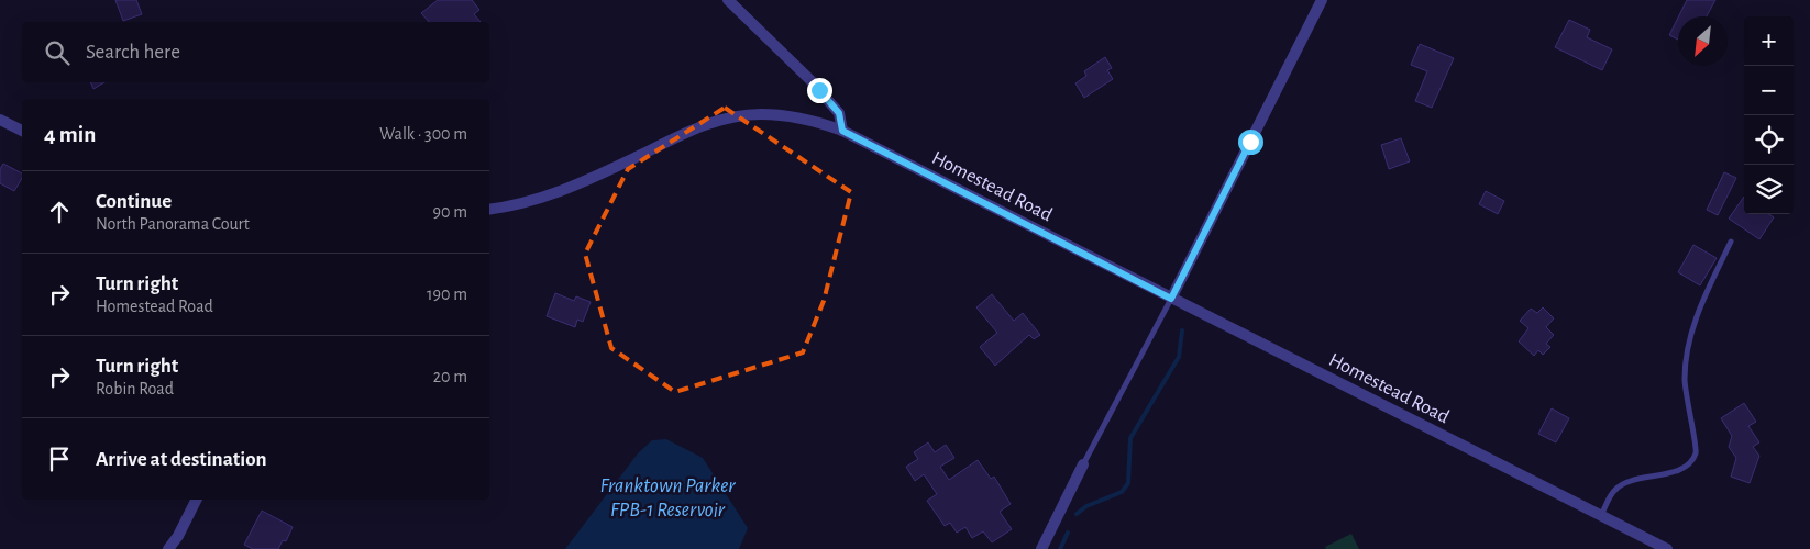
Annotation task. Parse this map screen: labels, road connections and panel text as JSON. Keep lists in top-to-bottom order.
{
  "streets": {
    "street": ["Homestead Road"]
  },
  "water": ["Franktown Parker FPB-1 Reservoir"],
  "north": "bottom left",
  "page": {
    "map_buttons": ["+", "−"],
    "search": "Search here",
    "heading": ["4 min", "Walk · 300 m"],
    "list": [
      ["Continue", "North Panorama Court", "90 m"],
      ["Turn right", "Homestead Road", "190 m"],
      ["Turn right", "Robin Road", "20 m"],
      "Arrive at destination"
    ]
  }
}
